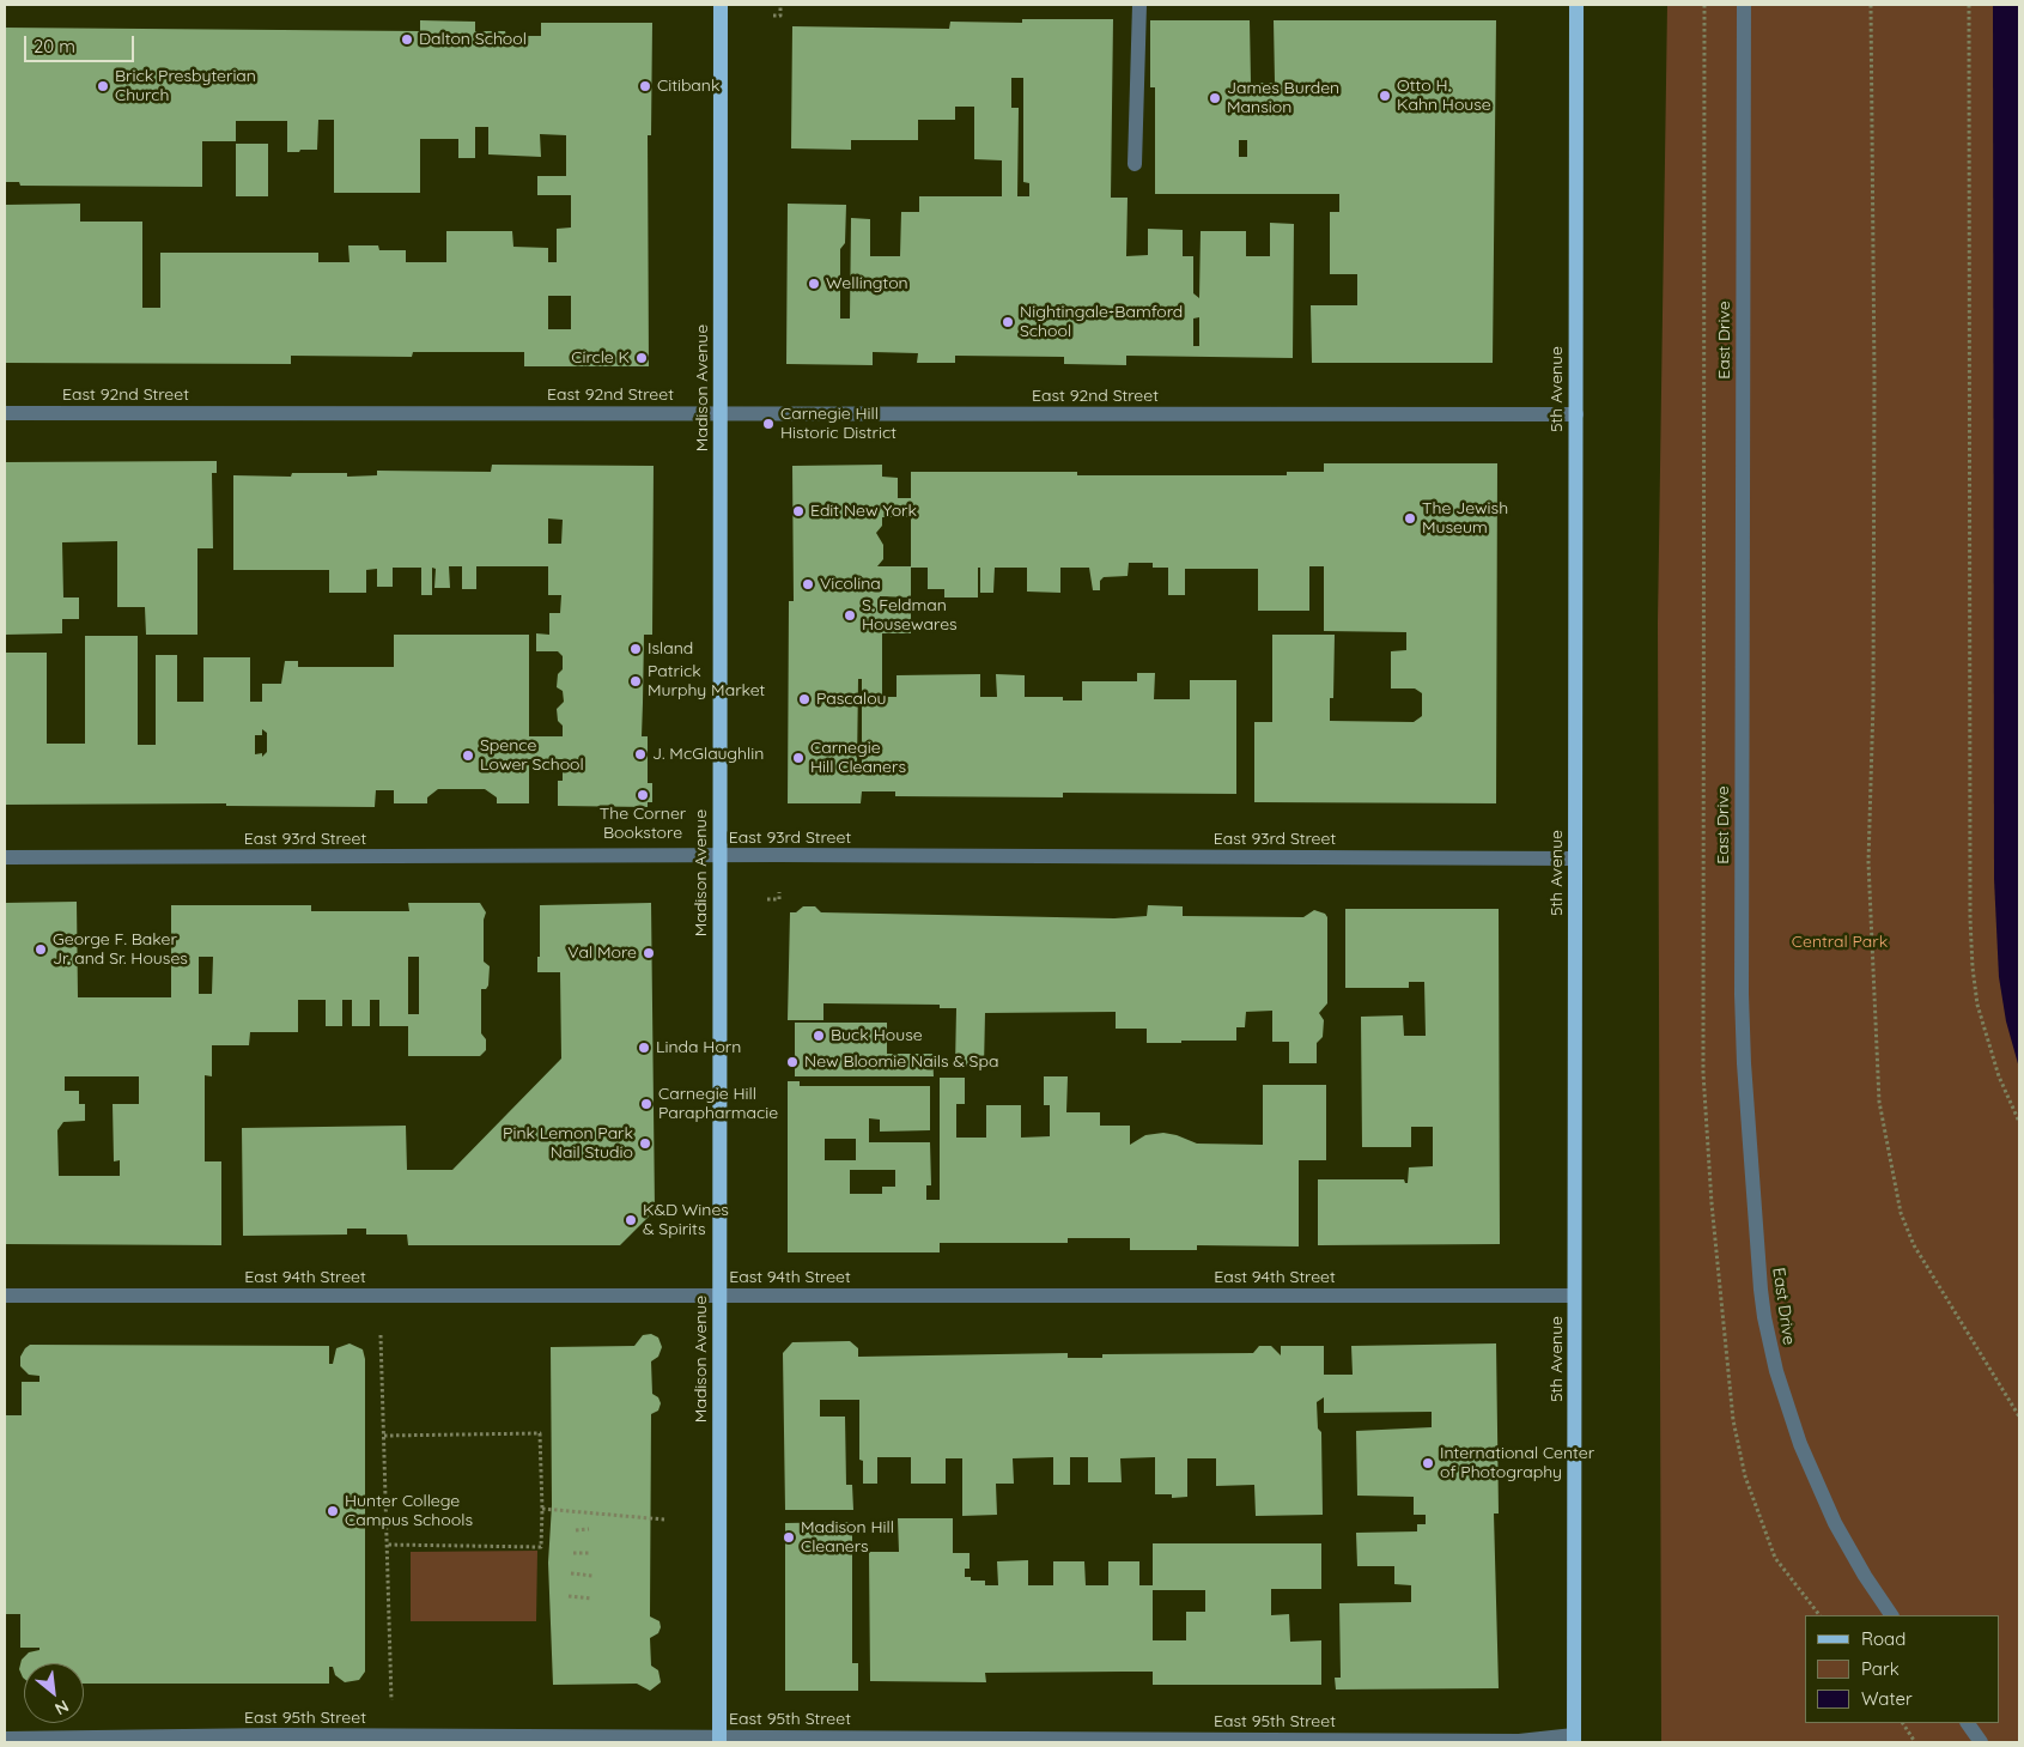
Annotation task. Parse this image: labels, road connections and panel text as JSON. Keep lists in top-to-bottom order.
{
  "streets": {
    "main road": ["Madison Avenue", "5th Avenue"],
    "street": [
      "East Drive",
      "East 92nd Street",
      "East 93rd Street",
      "East 94th Street",
      "East 95th Street"
    ]
  },
  "crossings": [
    ["Madison Avenue", "East 92nd Street"],
    ["Madison Avenue", "East 93rd Street"],
    ["Madison Avenue", "East 94th Street"],
    ["Madison Avenue", "East 95th Street"],
    ["5th Avenue", "East 92nd Street"],
    ["5th Avenue", "East 93rd Street"],
    ["5th Avenue", "East 94th Street"],
    ["5th Avenue", "East 95th Street"]
  ],
  "parks": ["Central Park"],
  "places": [
    "Dalton School",
    "Brick Presbyterian Church",
    "Citibank",
    "Otto H. Kahn House",
    "James Burden Mansion",
    "Wellington",
    "Nightingale-Bamford School",
    "Circle K",
    "Carnegie Hill Historic District",
    "Edit New York",
    "The Jewish Museum",
    "Vicolina",
    "S. Feldman Housewares",
    "Island",
    "Patrick Murphy Market",
    "Pascalou",
    "J. McGlaughlin",
    "Spence Lower School",
    "Carnegie Hill Cleaners",
    "The Corner Bookstore",
    "George F. Baker Jr. and Sr. Houses",
    "Val More",
    "Buck House",
    "Linda Horn",
    "New Bloomie Nails & Spa",
    "Carnegie Hill Parapharmacie",
    "Pink Lemon Park Nail Studio",
    "K&D Wines & Spirits",
    "International Center of Photography",
    "Hunter College Campus Schools",
    "Madison Hill Cleaners"
  ],
  "legend": ["Road", "Park", "Water"],
  "scale_bar": "20 m",
  "north": "bottom right"
}
